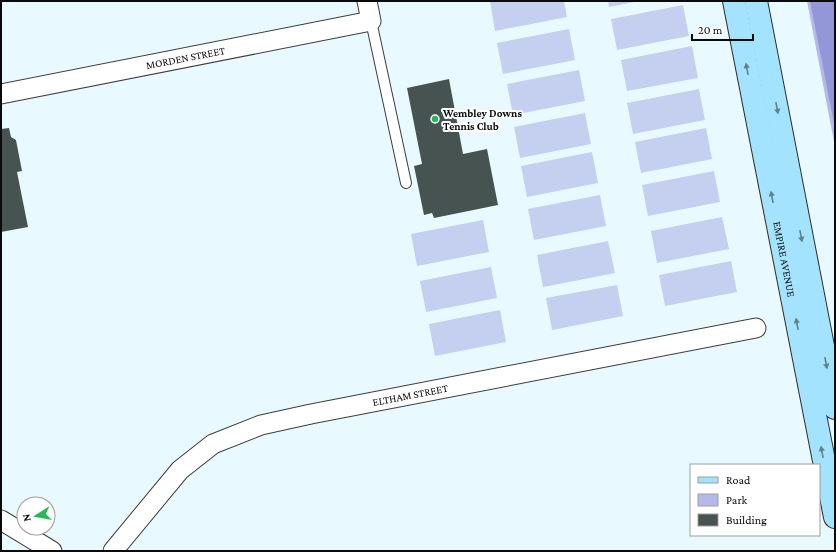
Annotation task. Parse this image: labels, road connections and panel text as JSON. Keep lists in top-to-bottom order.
{
  "streets": {
    "main road": ["EMPIRE AVENUE"],
    "street": ["MORDEN STREET", "ELTHAM STREET"]
  },
  "places": ["Wembley Downs Tennis Club"],
  "legend": ["Road", "Park", "Building"],
  "scale_bar": "20 m",
  "north": "left"
}
